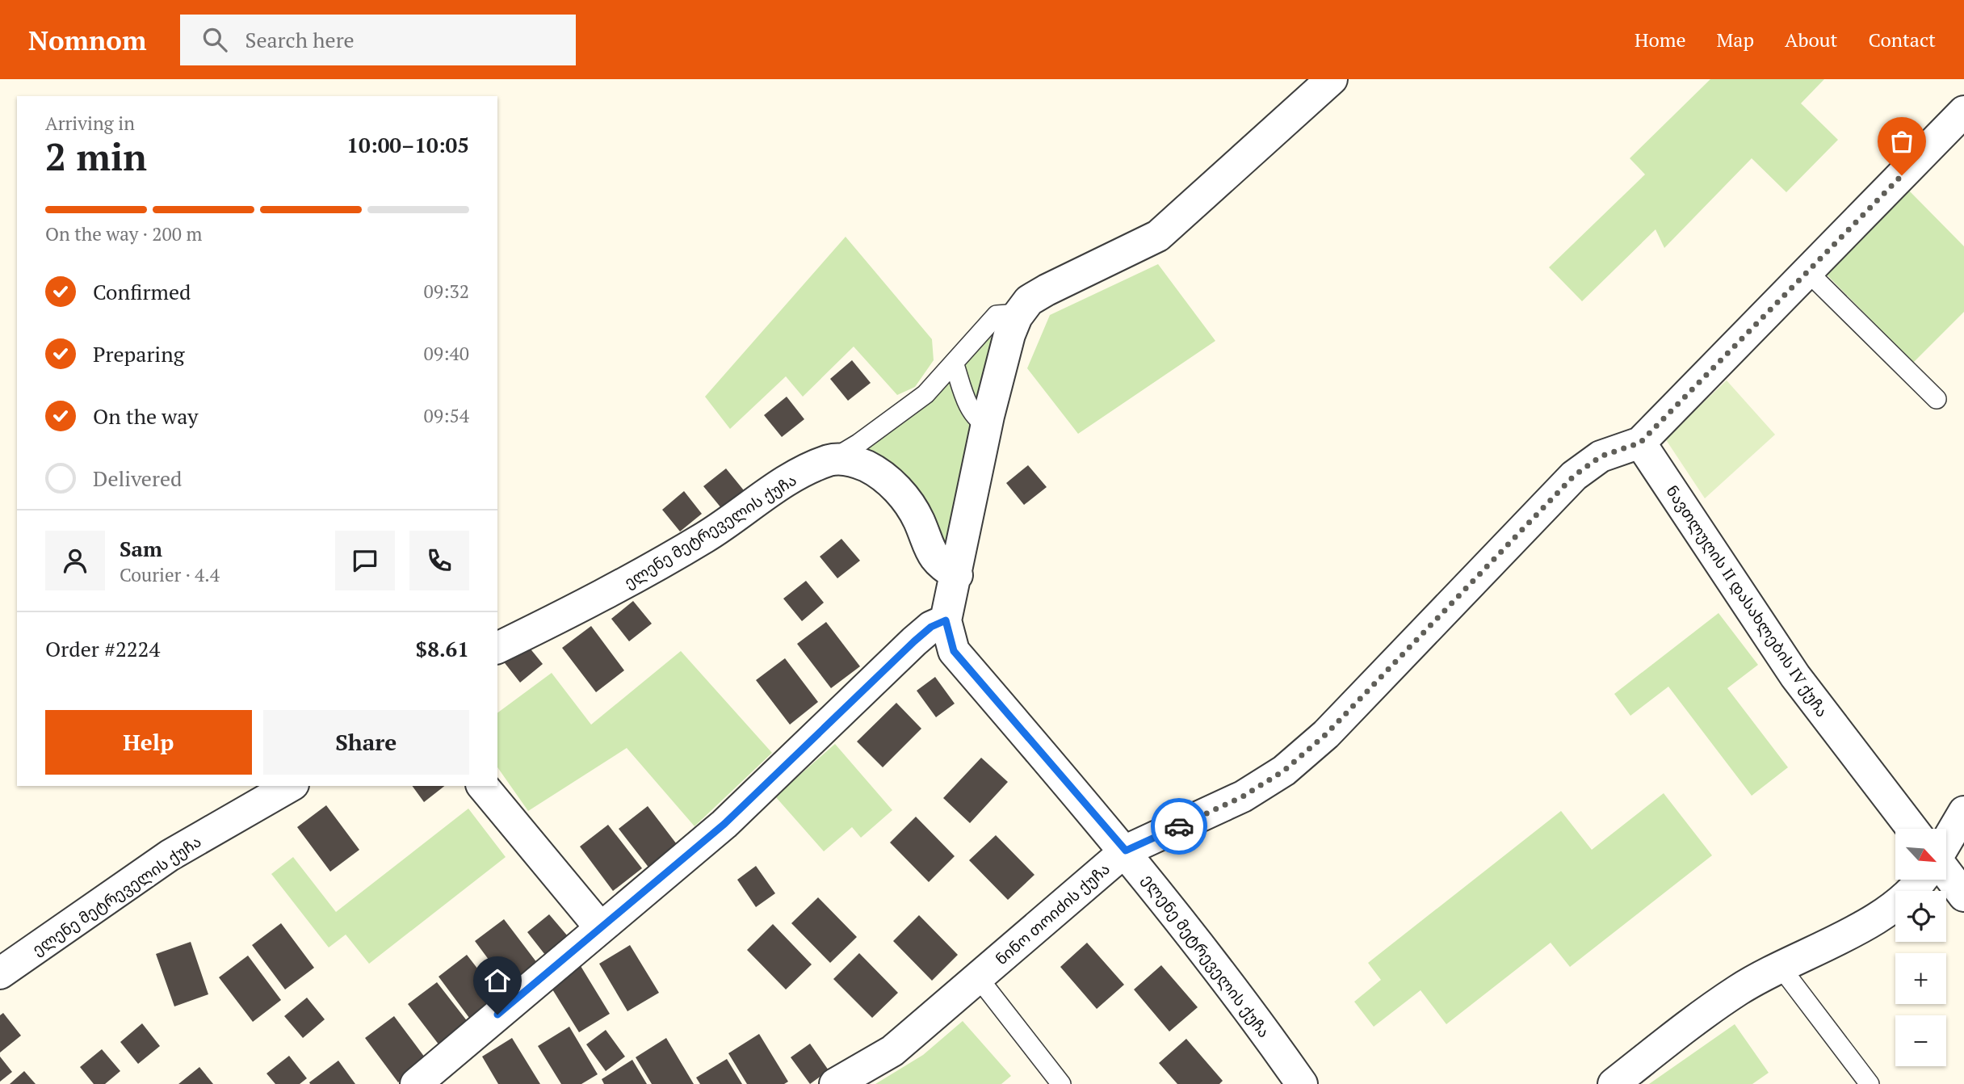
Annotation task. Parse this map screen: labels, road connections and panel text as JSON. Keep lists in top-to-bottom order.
{
  "streets": {
    "street": ["ელენე მეტრეველის ქუჩა", "ნავთლუღის II დასახლების IV ქუჩა", "ნინო თოიძის ქუჩა"]
  },
  "crossings": [
    ["ელენე მეტრეველის ქუჩა", "ნინო თოიძის ქუჩა"],
    ["ნავთლუღის II დასახლების IV ქუჩა", "ნინო თოიძის ქუჩა"]
  ],
  "north": "bottom right",
  "page": {
    "header": "Nomnom",
    "search": "Search here",
    "nav": [
      "Home",
      "Map",
      "About",
      "Contact"
    ],
    "heading": ["2 min", "Arriving in", "10:00–10:05"],
    "panel": [
      "Sam",
      "Courier · 4.4",
      "Order #2224",
      "$8.61"
    ],
    "bar": "On the way · 200 m",
    "list": [
      ["Confirmed", "09:32"],
      ["Preparing", "09:40"],
      ["On the way", "09:54"],
      "Delivered"
    ],
    "buttons": ["Help", "Share"],
    "map_buttons": ["+", "−"]
  }
}
